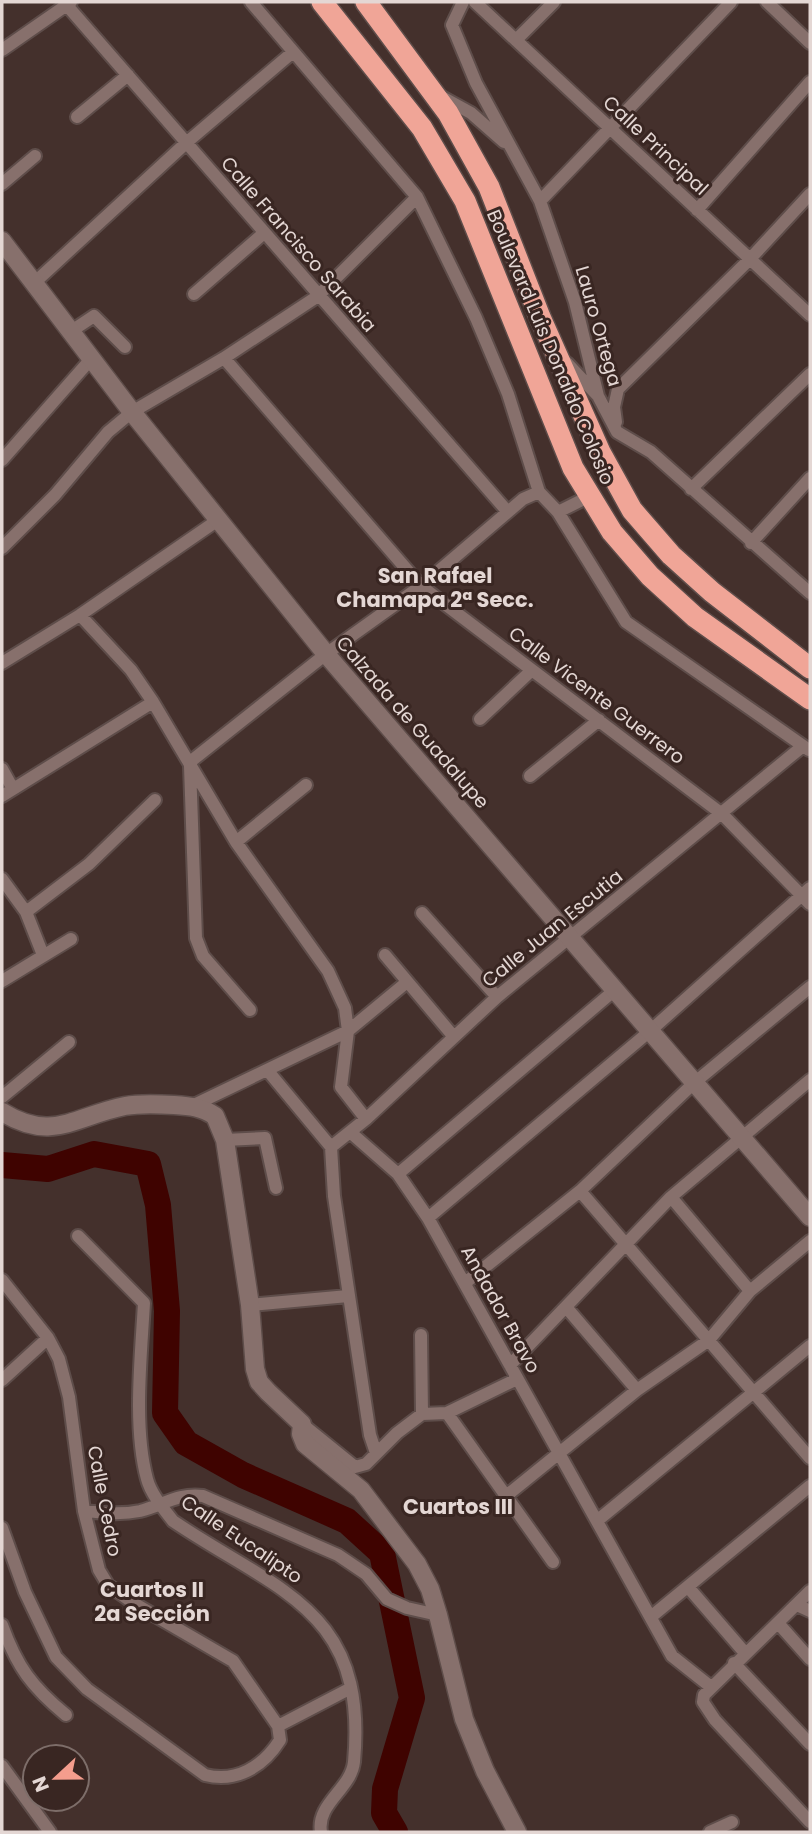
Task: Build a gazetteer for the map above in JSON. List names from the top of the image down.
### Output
{
  "streets": {
    "highway": ["Boulevard Luis Donaldo Colosio"],
    "street": [
      "Calle Principal",
      "Calle Francisco Sarabia",
      "Lauro Ortega",
      "Calle Vicente Guerrero",
      "Calzada de Guadalupe",
      "Calle Juan Escutia",
      "Andador Bravo",
      "Calle Cedro",
      "Calle Eucalipto"
    ]
  },
  "crossings": [
    ["Calle Vicente Guerrero", "Calle Juan Escutia"],
    ["Calzada de Guadalupe", "Calle Juan Escutia"],
    ["Calle Juan Escutia", "Andador Bravo"]
  ],
  "districts": ["San Rafael Chamapa 2ª Secc.", "Cuartos III", "Cuartos II 2a Sección"],
  "north": "left"
}
